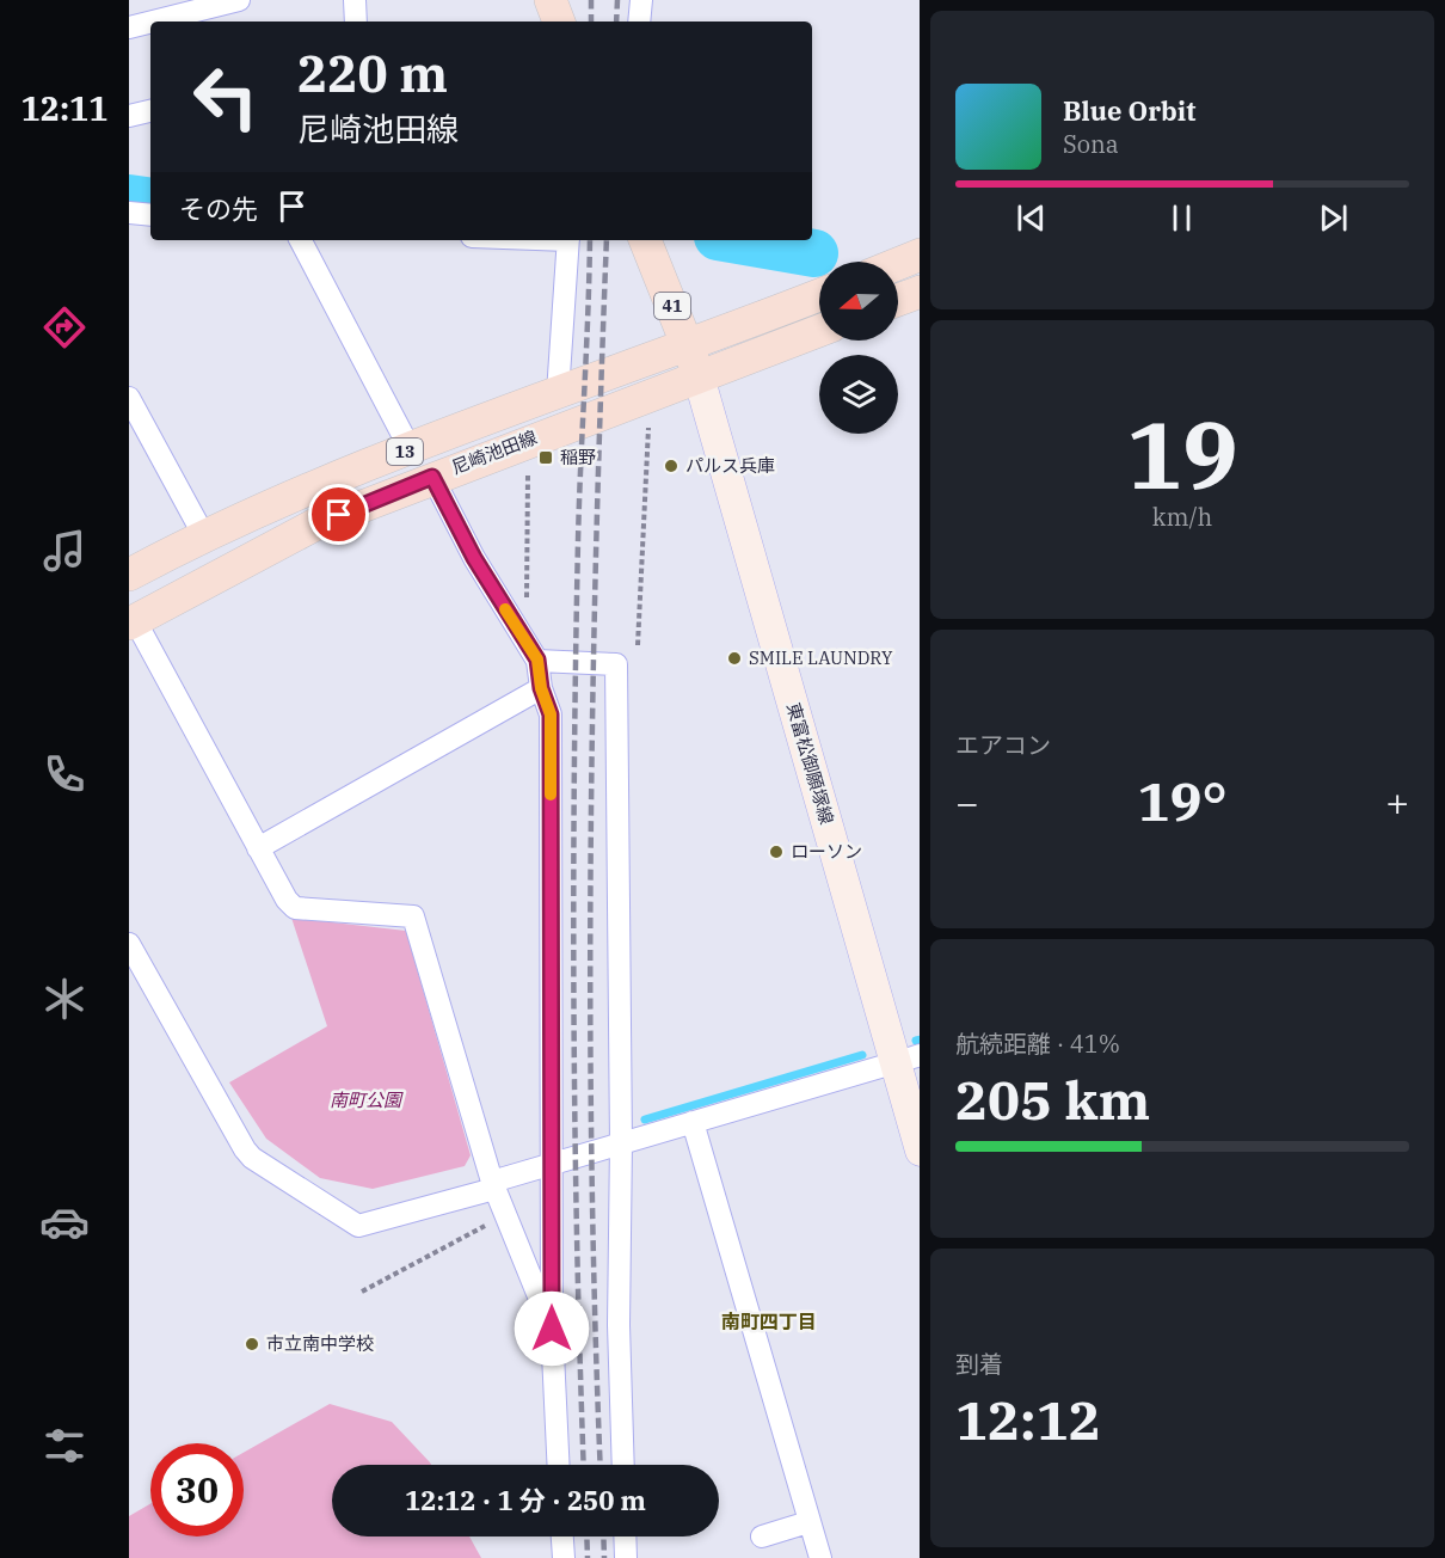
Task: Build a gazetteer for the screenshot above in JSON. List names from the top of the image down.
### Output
{
  "streets": {
    "main road": [
      "41",
      "13",
      "尼崎池田線",
      "東富松御願塚線"
    ]
  },
  "crossings": [
    ["41", "尼崎池田線"],
    ["41", "東富松御願塚線"],
    ["尼崎池田線", "東富松御願塚線"]
  ],
  "districts": ["南町四丁目"],
  "parks": ["南町公園"],
  "places": {
    "transit": ["稲野"],
    "other": [
      "パルス兵庫",
      "SMILE LAUNDRY",
      "ローソン",
      "市立南中学校"
    ]
  },
  "north": "left",
  "page": {
    "tabs": "12:11",
    "turn": ["220 m", "尼崎池田線"],
    "song": ["Blue Orbit", "Sona"],
    "then": "その先",
    "tile": [
      ["19", "km/h"],
      "エアコン",
      ["航続距離 · 41%", "205 km"],
      ["到着", "12:12"]
    ],
    "heat": ["−", "19°", "+"],
    "limit": "30",
    "trip": "12:12 · 1 分 · 250 m"
  }
}
